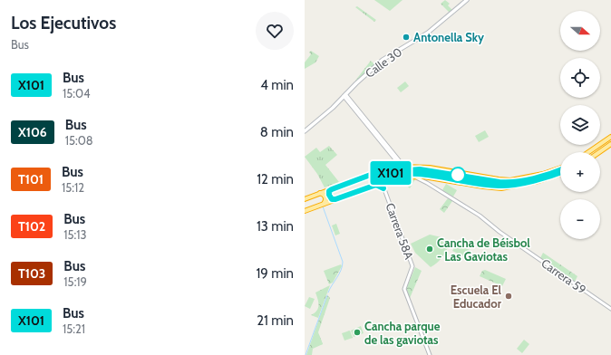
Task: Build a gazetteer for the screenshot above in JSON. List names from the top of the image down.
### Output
{
  "streets": {
    "main road": ["Calle 30"],
    "street": ["Carrera 58A", "Carrera 59"]
  },
  "places": [
    "Antonella Sky",
    "Cancha de Béisbol - Las Gaviotas",
    "Escuela El Educador",
    "Cancha parque de las gaviotas"
  ],
  "lines": ["bus line X101"],
  "north": "right",
  "page": {
    "heading": ["Los Ejecutivos", "Bus"],
    "on_map": "X101",
    "map_buttons": ["+", "−"],
    "list": [
      {
        "mark": "X101",
        "name": "Bus",
        "note": "15:04",
        "value": "4 min"
      },
      {
        "mark": "X106",
        "name": "Bus",
        "note": "15:08",
        "value": "8 min"
      },
      {
        "mark": "T101",
        "name": "Bus",
        "note": "15:12",
        "value": "12 min"
      },
      {
        "mark": "T102",
        "name": "Bus",
        "note": "15:13",
        "value": "13 min"
      },
      {
        "mark": "T103",
        "name": "Bus",
        "note": "15:19",
        "value": "19 min"
      },
      {
        "mark": "X101",
        "name": "Bus",
        "note": "15:21",
        "value": "21 min"
      }
    ]
  }
}
